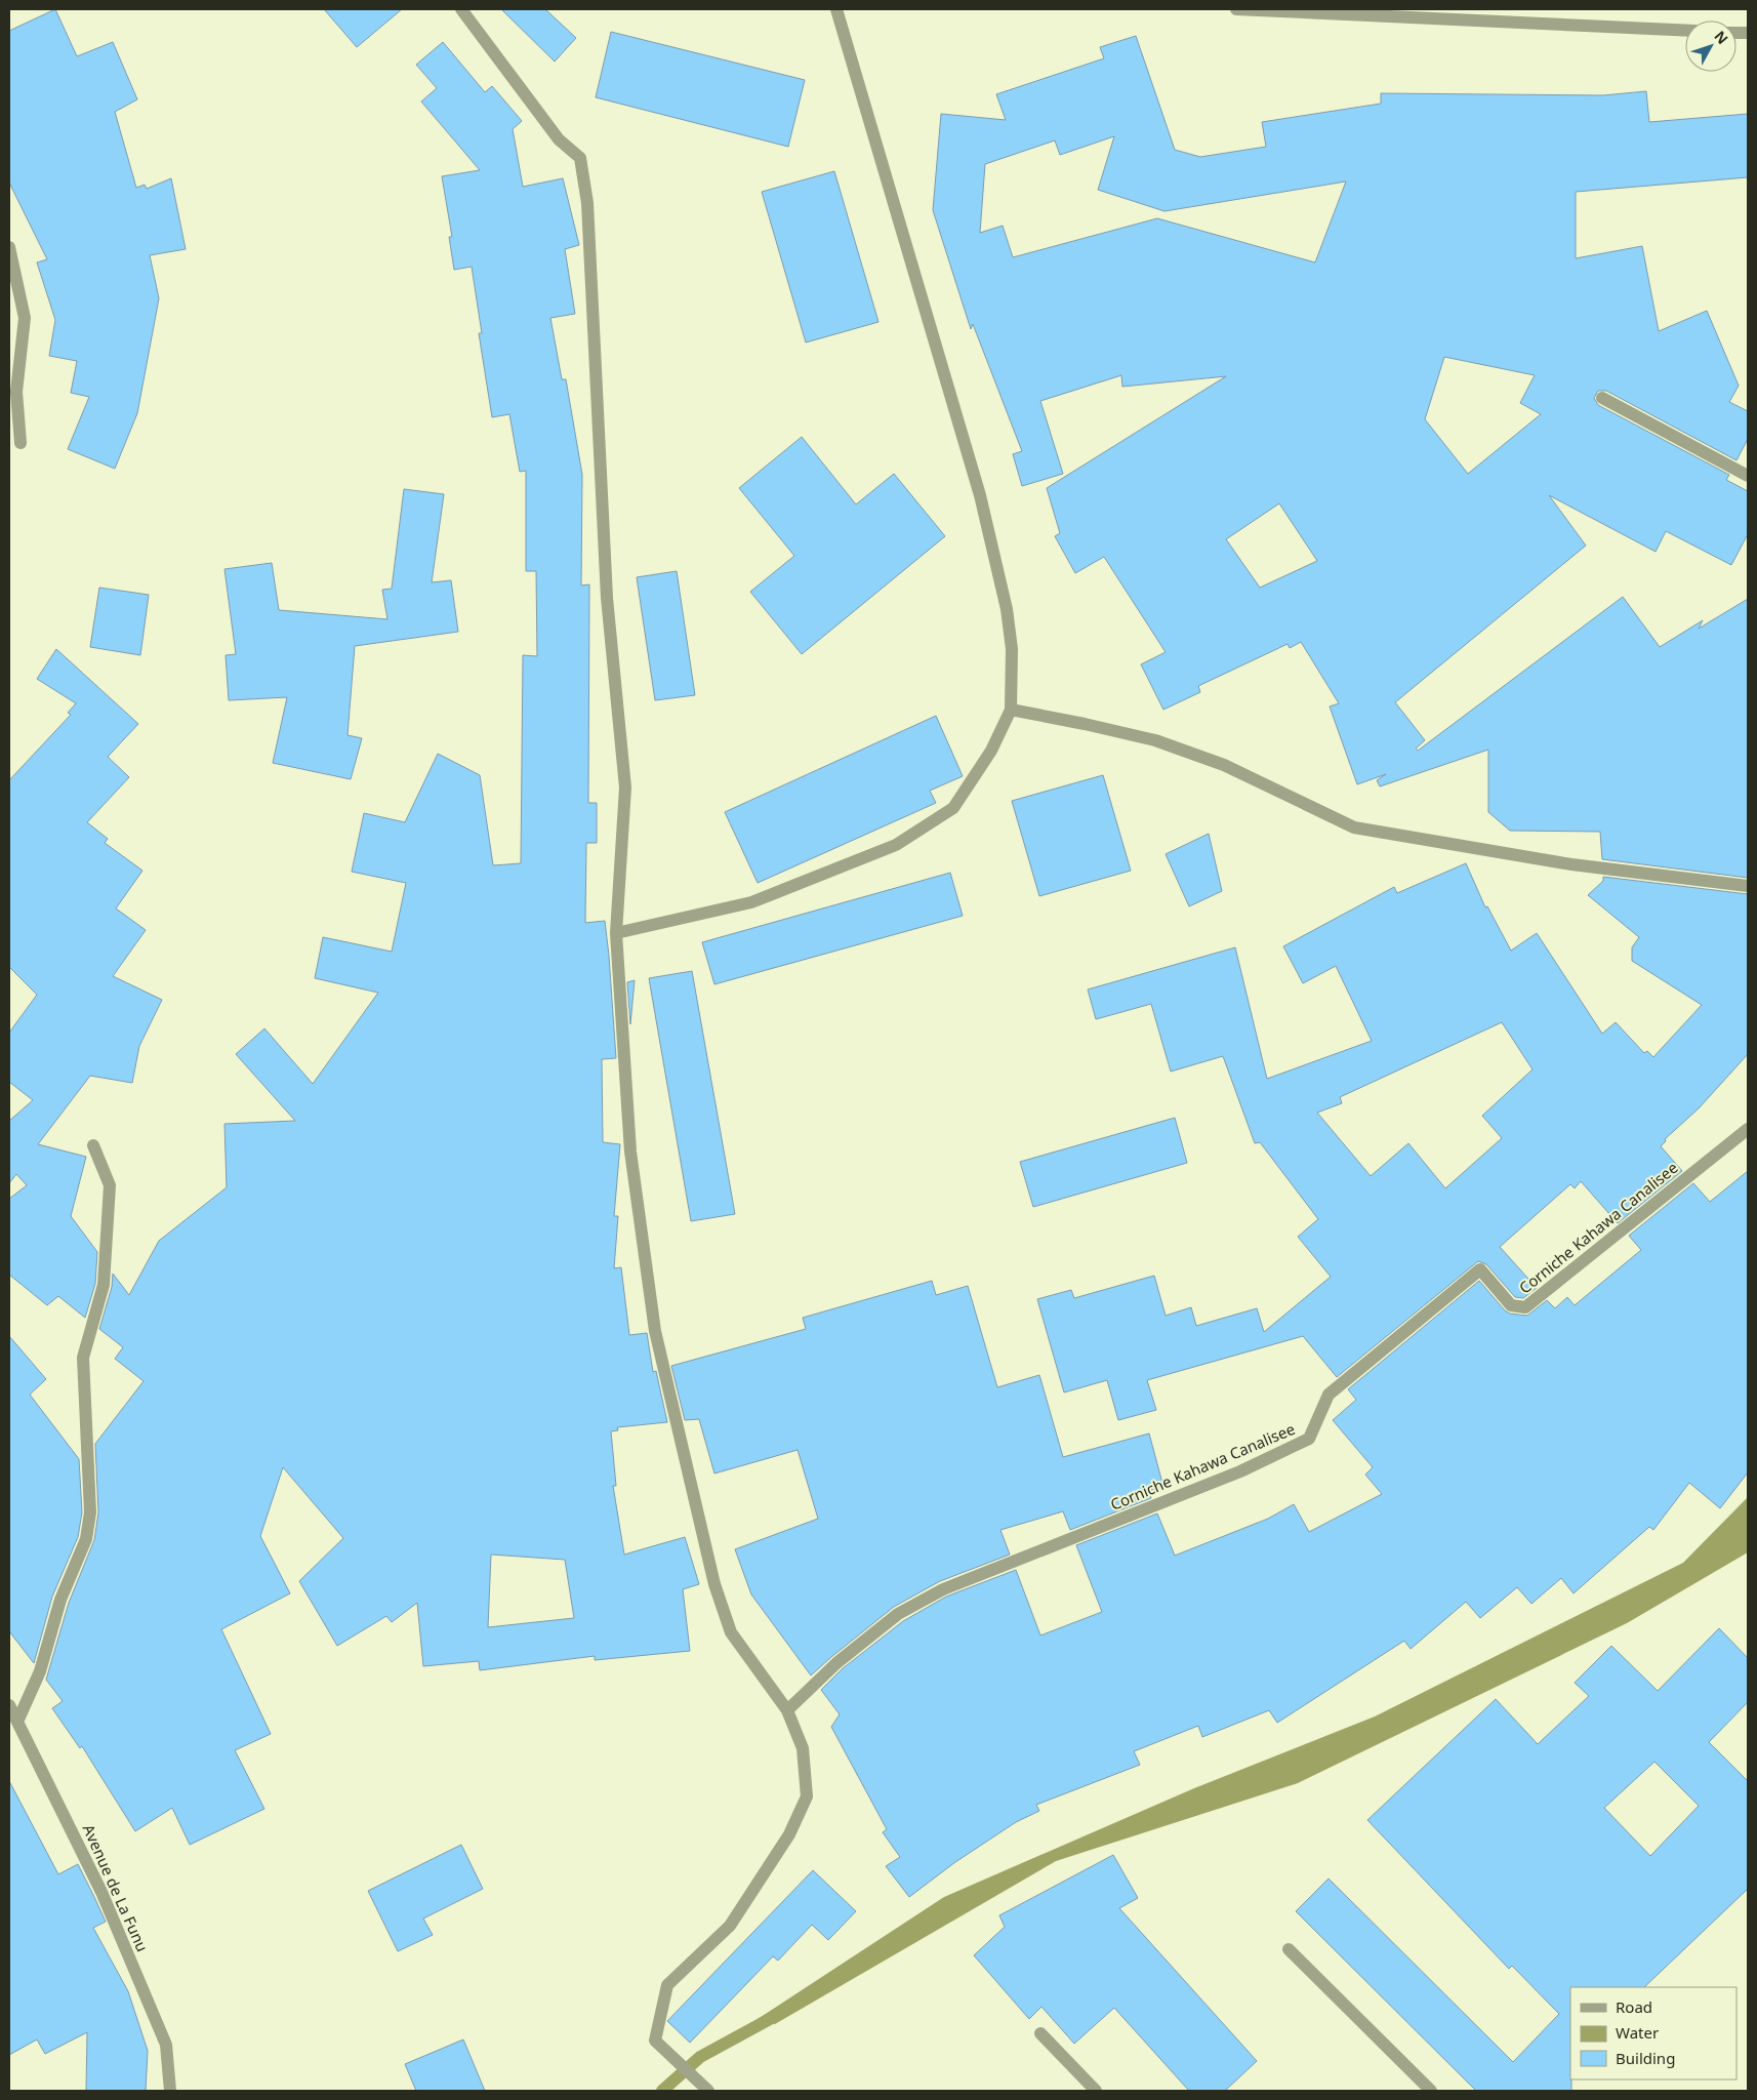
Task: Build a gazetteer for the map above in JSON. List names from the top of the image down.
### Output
{
  "streets": {
    "street": ["Corniche Kahawa Canalisee", "Avenue de La Funu"]
  },
  "legend": ["Road", "Water", "Building"],
  "north": "top right"
}
